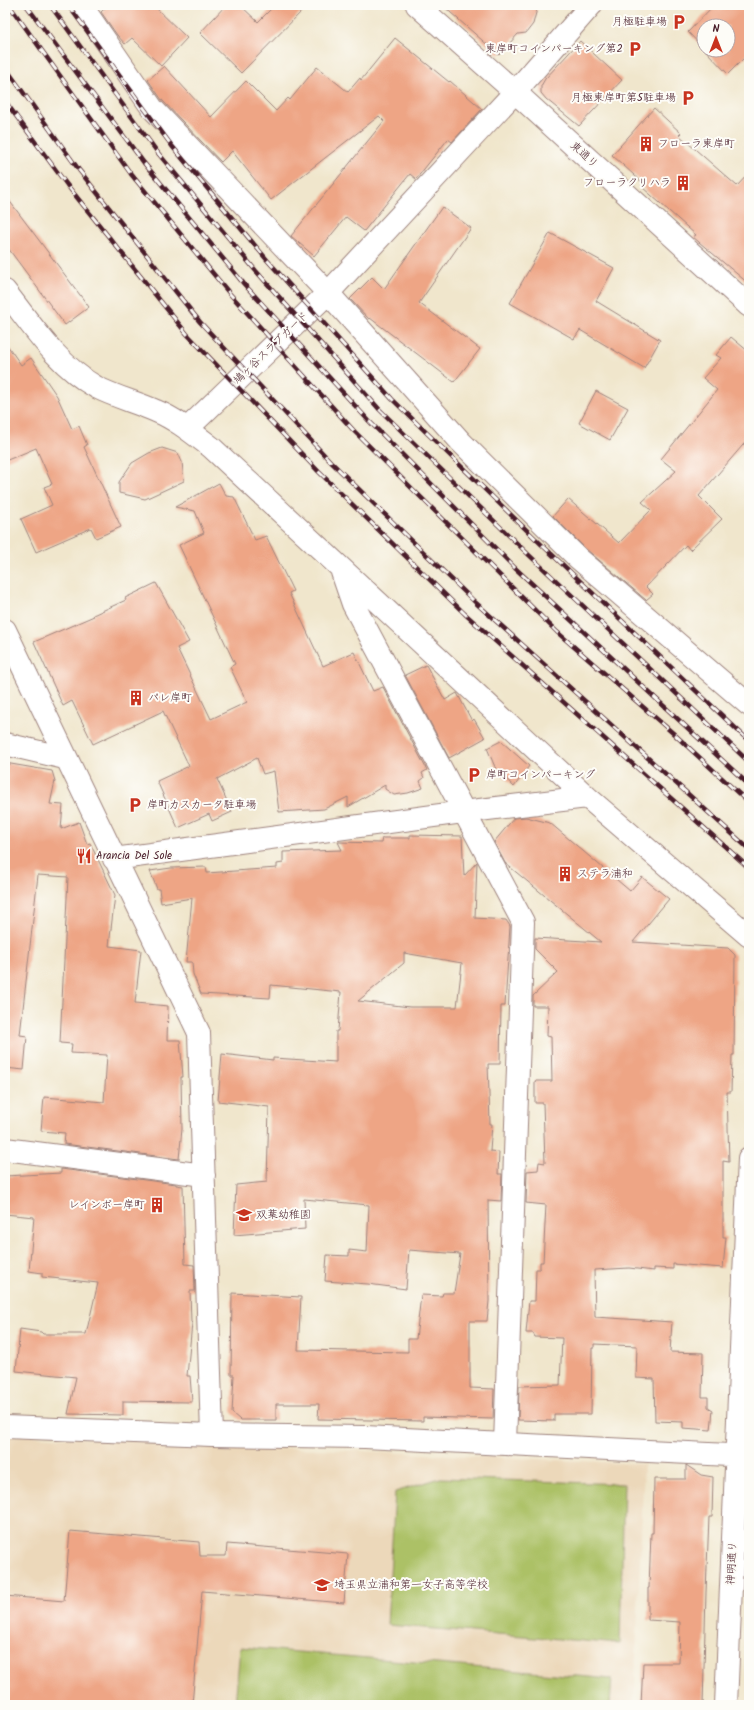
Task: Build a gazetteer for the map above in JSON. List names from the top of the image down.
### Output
{
  "streets": {
    "street": ["東通り", "鳩ヶ谷スラブガード", "神明通り"]
  },
  "crossings": [
    ["東通り", "鳩ヶ谷スラブガード"]
  ],
  "places": {
    "parking": [
      "月極駐車場",
      "東岸町コインパーキング第2",
      "月極東岸町第5駐車場",
      "岸町コインパーキング",
      "岸町カスカータ駐車場"
    ],
    "building": [
      "フローラ東岸町",
      "フローラクリハラ",
      "パレ岸町",
      "ステラ浦和",
      "レインボー岸町"
    ],
    "restaurant": ["Arancia Del Sole"],
    "school or university": ["双葉幼稚園", "埼玉県立浦和第一女子高等学校"]
  },
  "north": "top"
}
